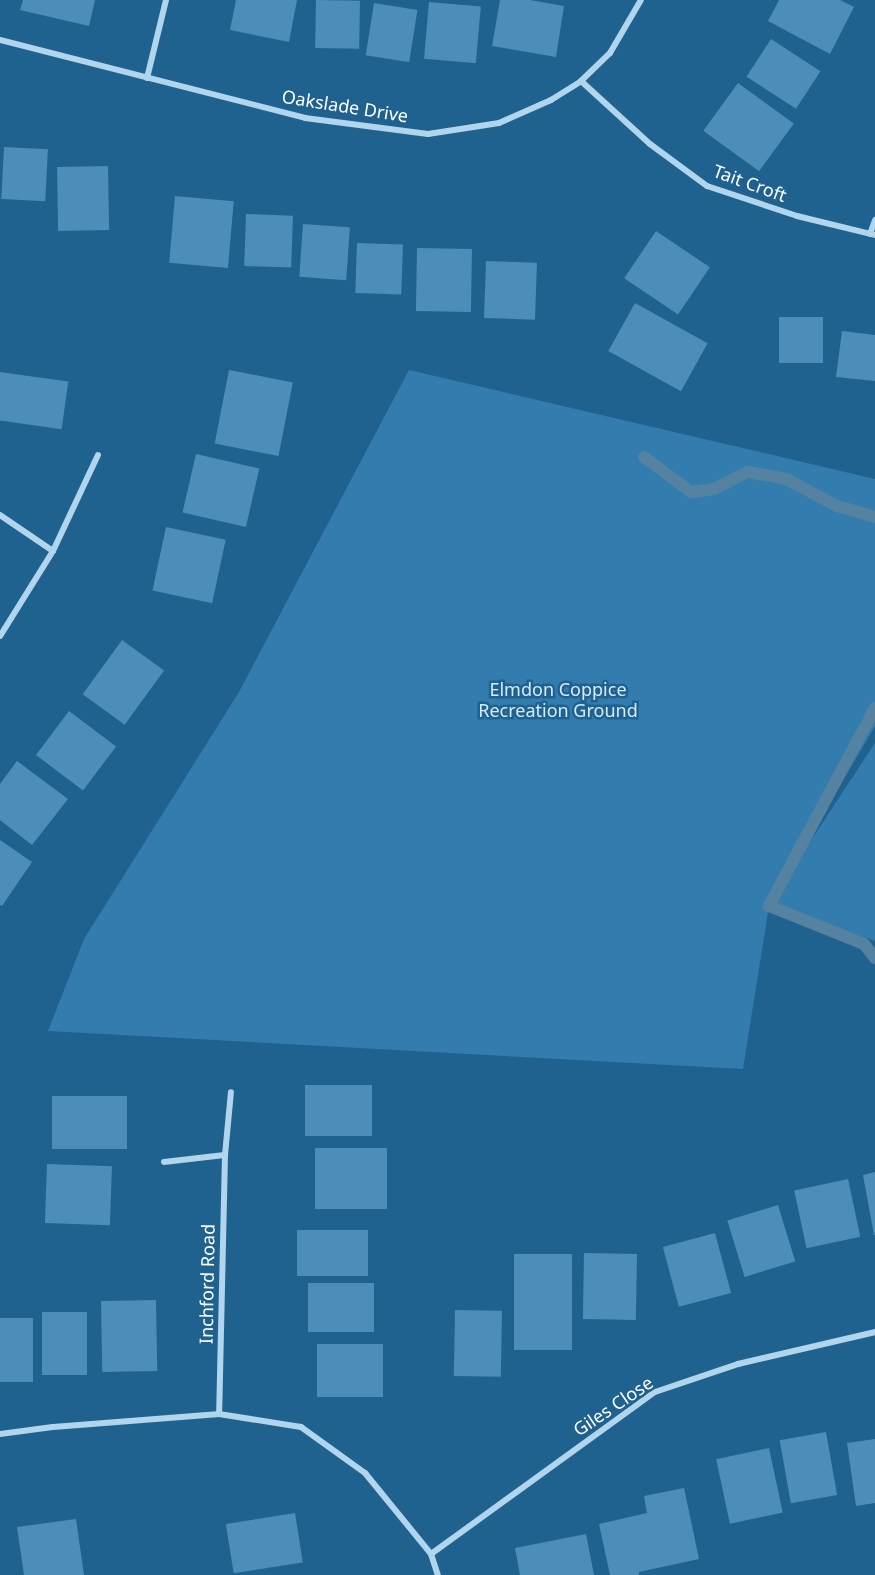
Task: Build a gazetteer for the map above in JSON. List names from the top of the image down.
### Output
{
  "streets": {
    "street": [
      "Oakslade Drive",
      "Tait Croft",
      "Inchford Road",
      "Giles Close"
    ]
  },
  "crossings": [
    ["Oakslade Drive", "Tait Croft"]
  ],
  "parks": ["Elmdon Coppice Recreation Ground"]
}
